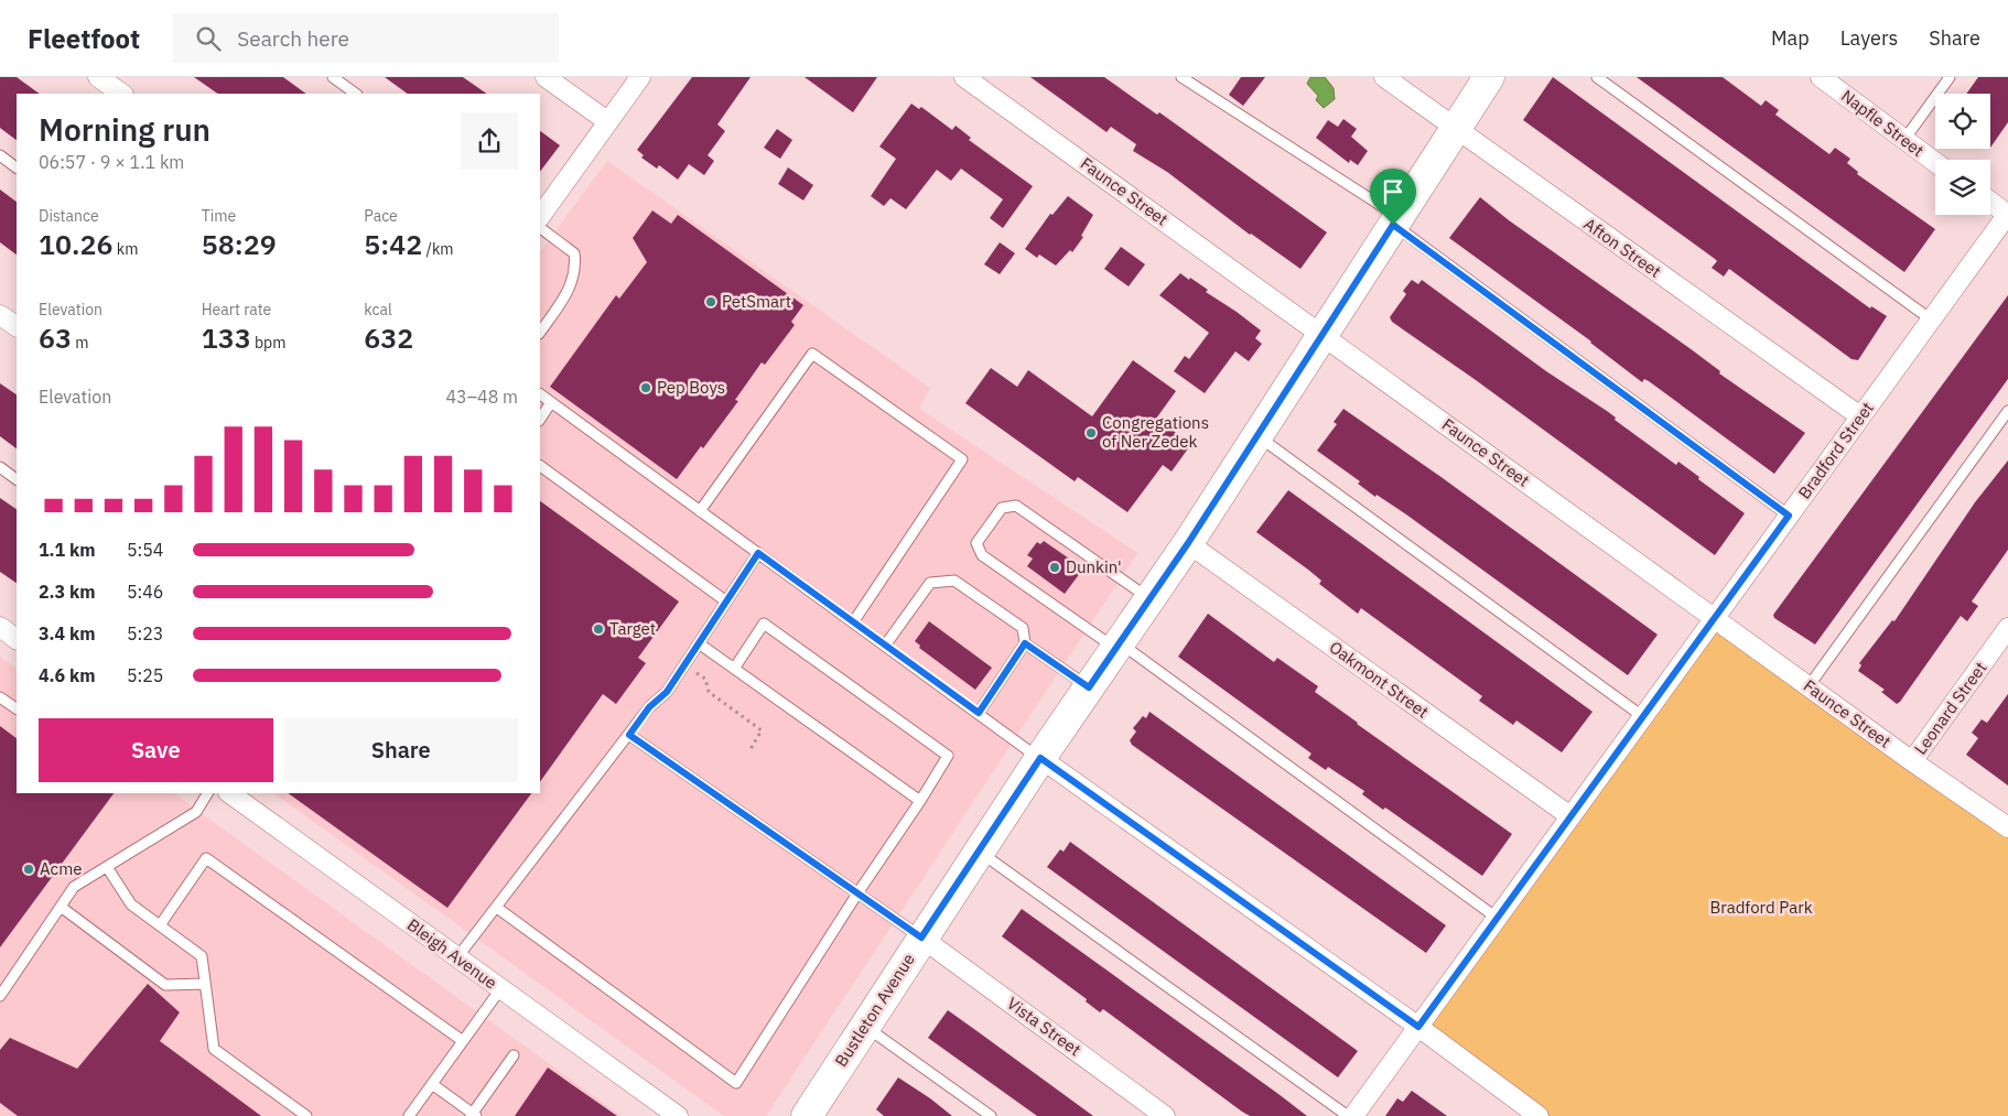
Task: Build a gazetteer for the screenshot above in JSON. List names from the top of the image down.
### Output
{
  "streets": {
    "main road": ["Bustleton Avenue"],
    "street": [
      "Napfle Street",
      "Faunce Street",
      "Afton Street",
      "Bradford Street",
      "Oakmont Street",
      "Leonard Street",
      "Bleigh Avenue",
      "Vista Street"
    ]
  },
  "crossings": [
    ["Faunce Street", "Bradford Street"],
    ["Faunce Street", "Leonard Street"],
    ["Faunce Street", "Bustleton Avenue"],
    ["Afton Street", "Bradford Street"],
    ["Afton Street", "Bustleton Avenue"],
    ["Bradford Street", "Oakmont Street"],
    ["Oakmont Street", "Bustleton Avenue"],
    ["Bustleton Avenue", "Vista Street"]
  ],
  "parks": ["Bradford Park"],
  "places": [
    "PetSmart",
    "Pep Boys",
    "Congregations of Ner Zedek",
    "Dunkin'",
    "Target",
    "Acme"
  ],
  "page": {
    "header": "Fleetfoot",
    "search": "Search here",
    "nav": ["Map", "Layers", "Share"],
    "heading": ["Morning run", "06:57 · 9 × 1.1 km"],
    "stats": [
      ["Distance", "10.26 km"],
      ["Time", "58:29"],
      ["Pace", "5:42 /km"],
      ["Elevation", "63 m"],
      ["Heart rate", "133 bpm"],
      ["kcal", "632"]
    ],
    "chart": ["Elevation", "43–48 m"],
    "list": [
      {
        "name": "1.1 km",
        "note": "5:54"
      },
      {
        "name": "2.3 km",
        "note": "5:46"
      },
      {
        "name": "3.4 km",
        "note": "5:23"
      },
      {
        "name": "4.6 km",
        "note": "5:25"
      }
    ],
    "buttons": ["Save", "Share"]
  }
}
